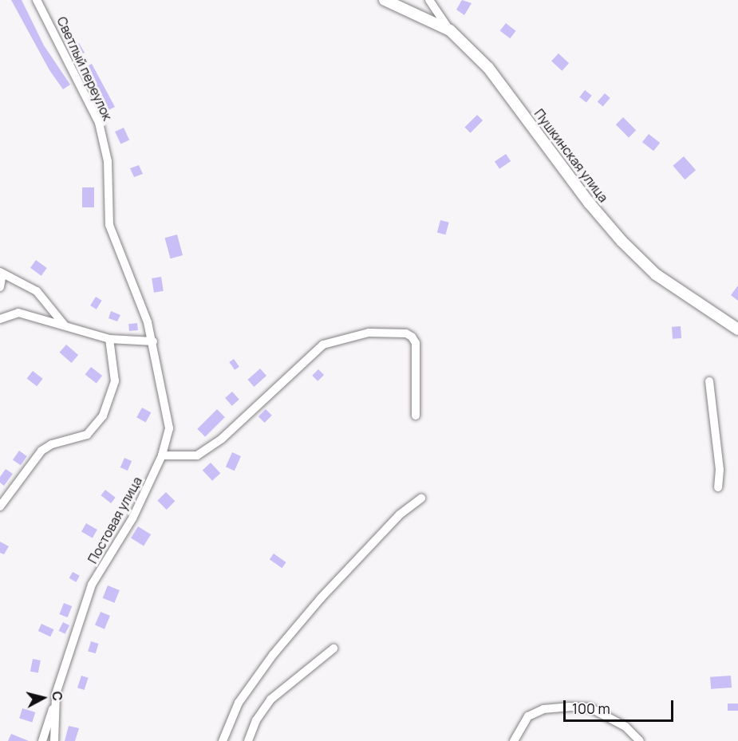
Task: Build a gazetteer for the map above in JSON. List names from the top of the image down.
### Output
{
  "streets": {
    "main road": ["Пушкинская улица"],
    "street": ["Светлый переулок", "Постовая улица"]
  },
  "crossings": [
    ["Светлый переулок", "Постовая улица"]
  ],
  "scale_bar": "100 m",
  "north": "right"
}
